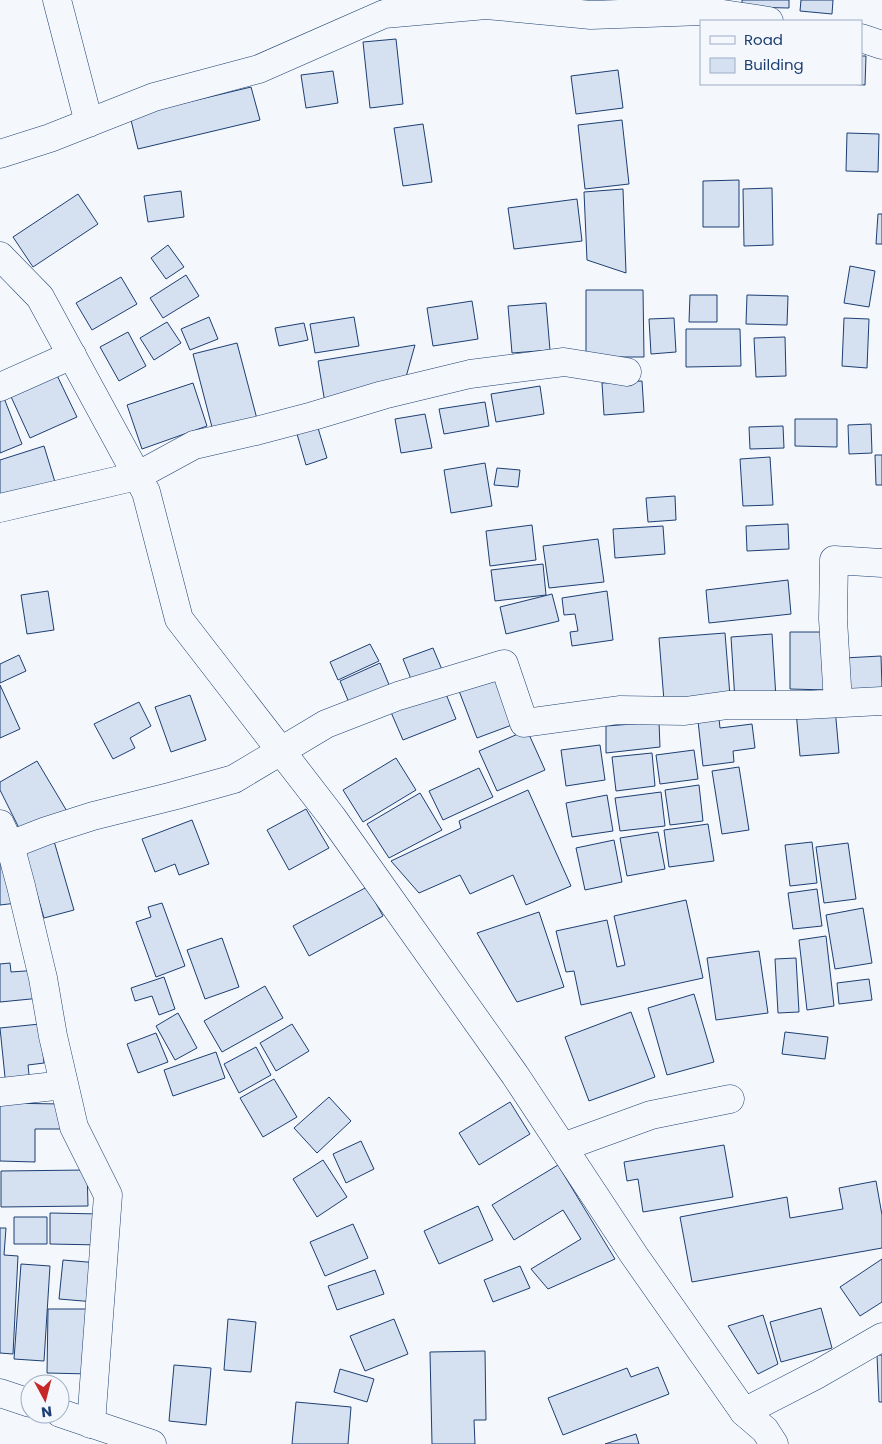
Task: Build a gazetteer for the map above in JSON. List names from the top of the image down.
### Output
{
  "legend": ["Road", "Building"],
  "north": "bottom"
}
